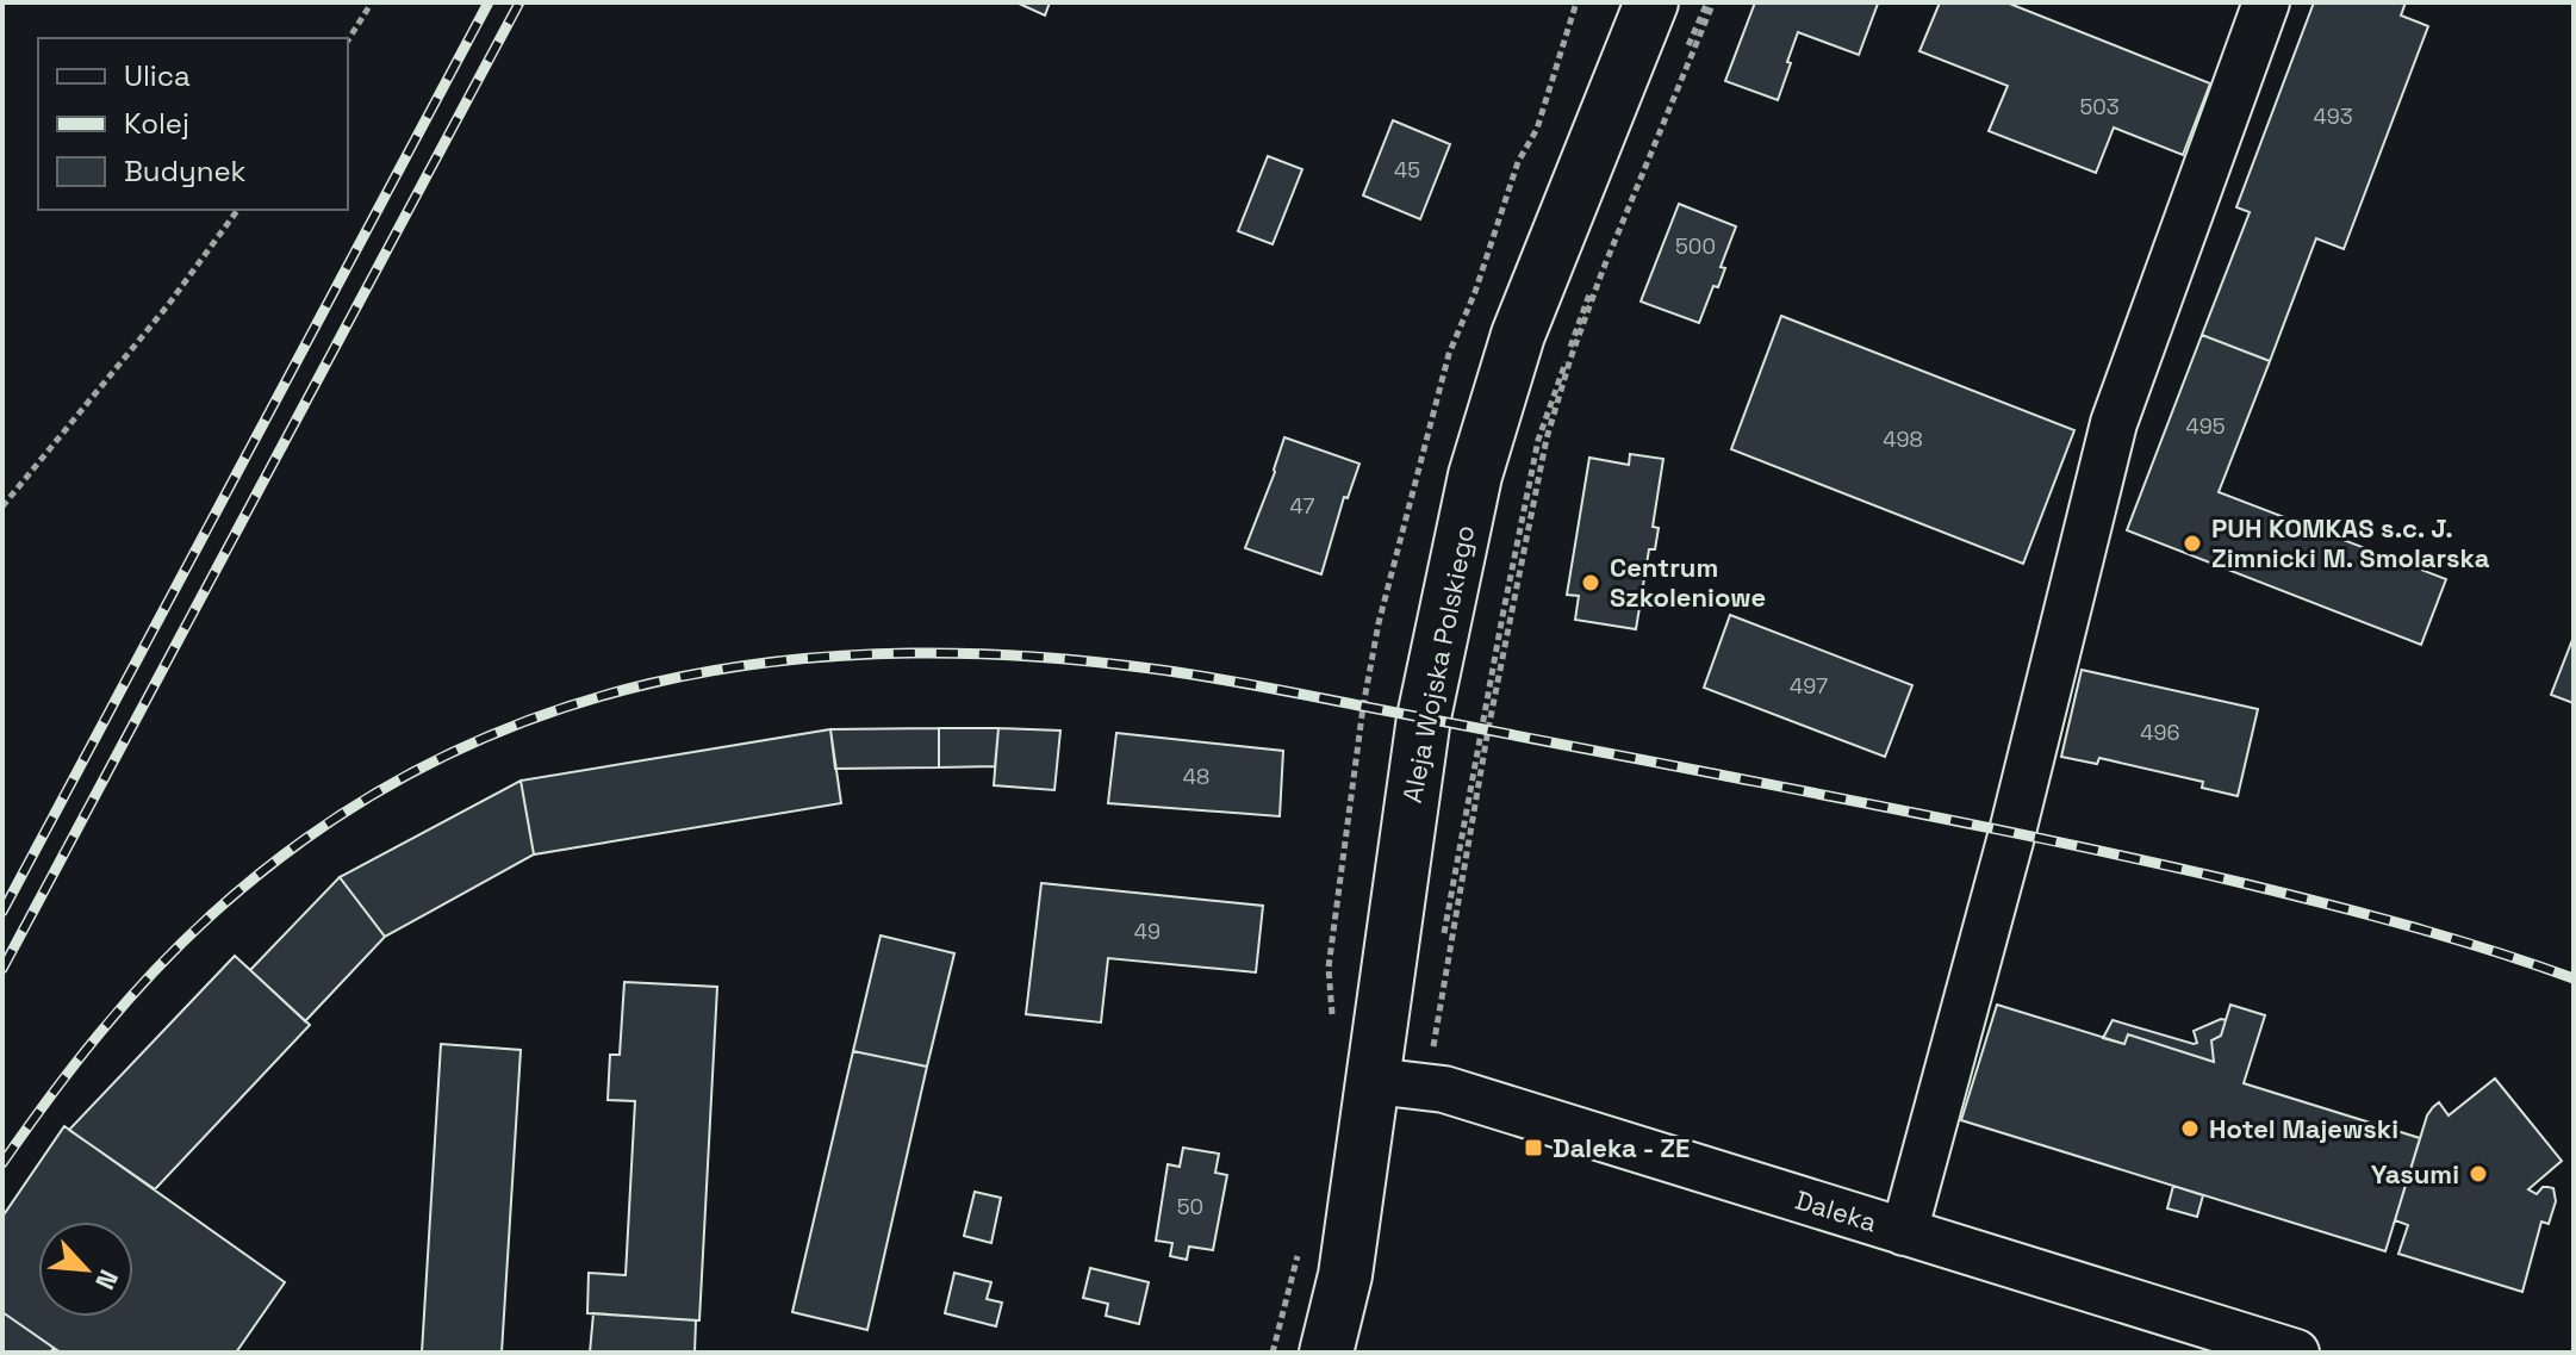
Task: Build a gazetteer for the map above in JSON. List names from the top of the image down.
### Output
{
  "streets": {
    "main road": ["Aleja Wojska Polskiego"],
    "street": ["Daleka"]
  },
  "crossings": [
    ["Aleja Wojska Polskiego", "Daleka"]
  ],
  "places": {
    "other": [
      "PUH KOMKAS s.c. J. Zimnicki M. Smolarska",
      "Centrum Szkoleniowe",
      "Hotel Majewski",
      "Yasumi"
    ],
    "transit": ["Daleka - ZE"]
  },
  "house_numbers": [
    "503",
    "493",
    "45",
    "500",
    "495",
    "498",
    "47",
    "497",
    "496",
    "48",
    "49",
    "50"
  ],
  "legend": ["Ulica", "Kolej", "Budynek"],
  "north": "bottom right"
}
